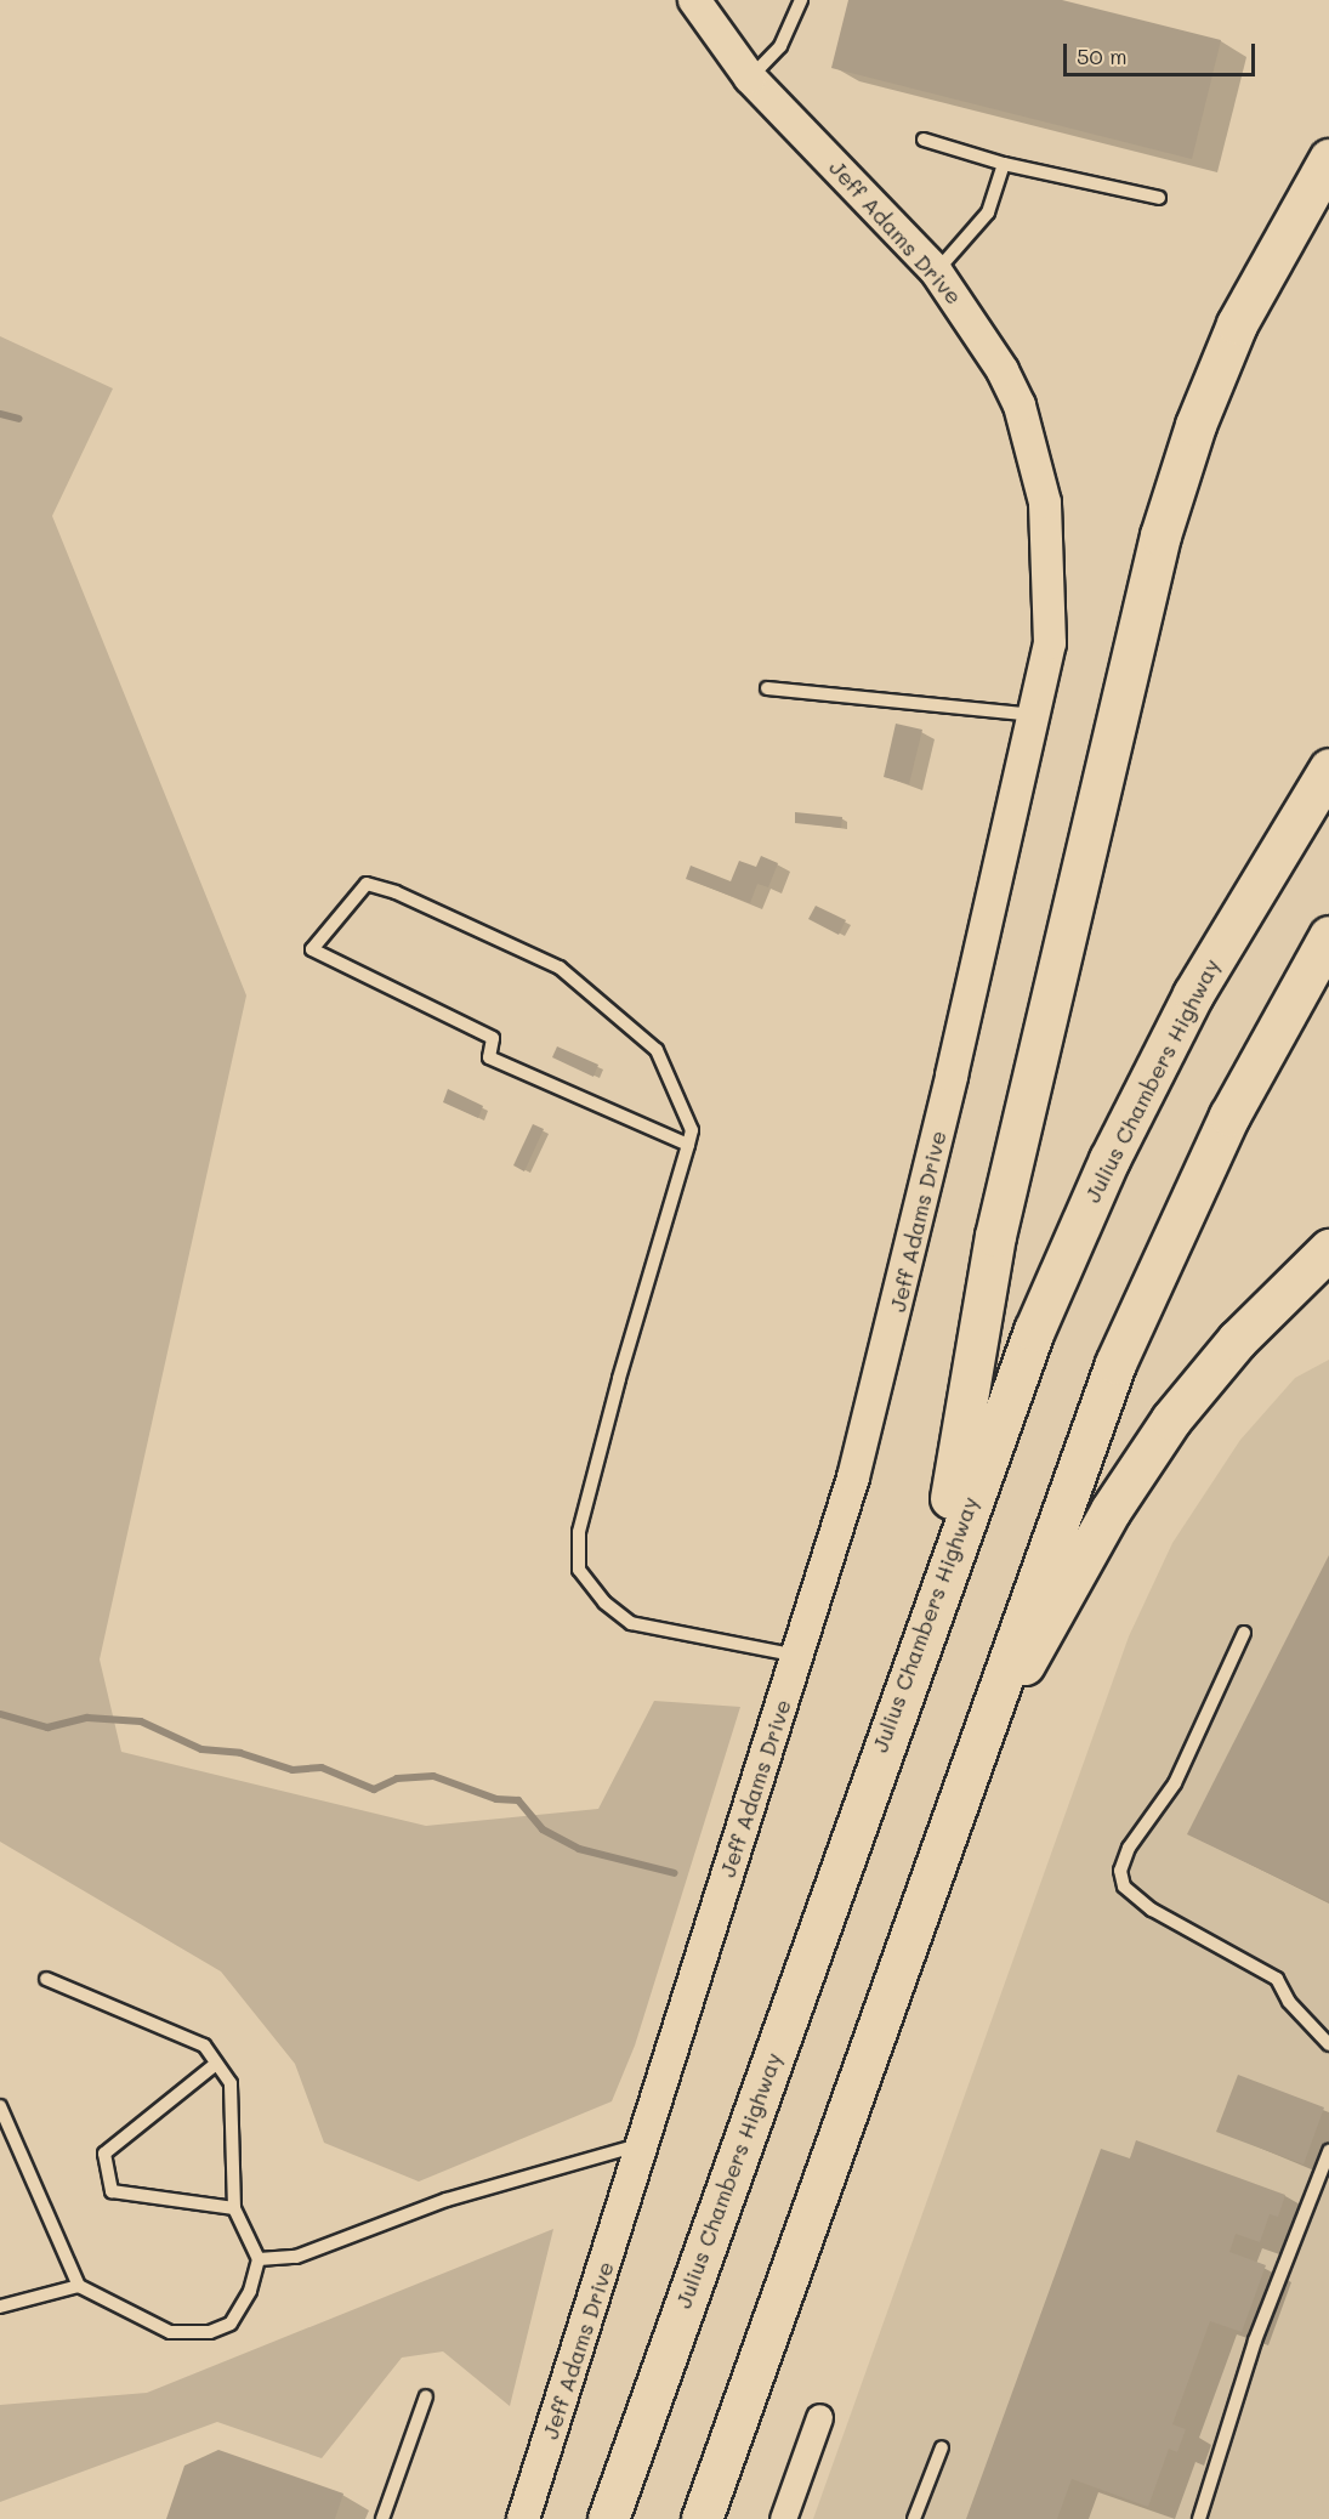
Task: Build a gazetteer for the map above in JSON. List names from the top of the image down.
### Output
{
  "streets": {
    "highway": ["Julius Chambers Highway"],
    "street": ["Jeff Adams Drive"]
  },
  "scale_bar": "50 m"
}
